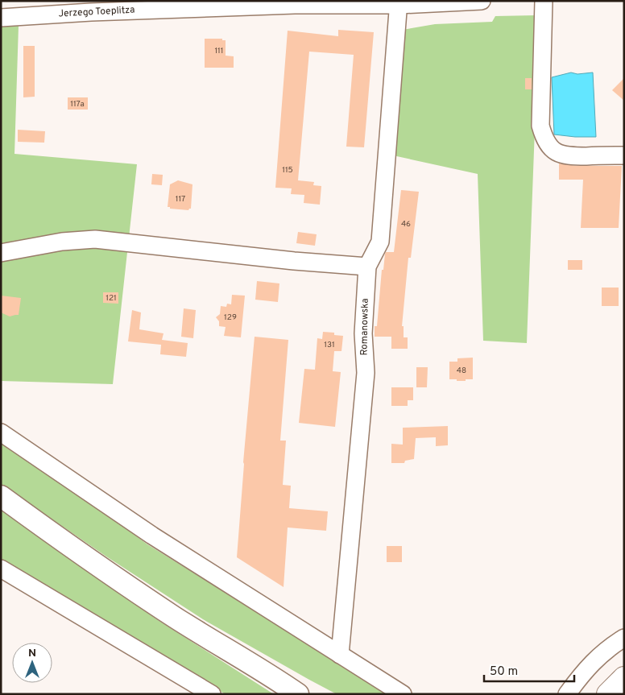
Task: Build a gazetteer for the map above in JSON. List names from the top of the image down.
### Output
{
  "streets": {
    "street": ["Jerzego Toeplitza", "Romanowska"]
  },
  "crossings": [
    ["Jerzego Toeplitza", "Romanowska"]
  ],
  "house_numbers": [
    "111",
    "117a",
    "115",
    "117",
    "46",
    "121",
    "129",
    "131",
    "48"
  ],
  "scale_bar": "50 m",
  "north": "top"
}
